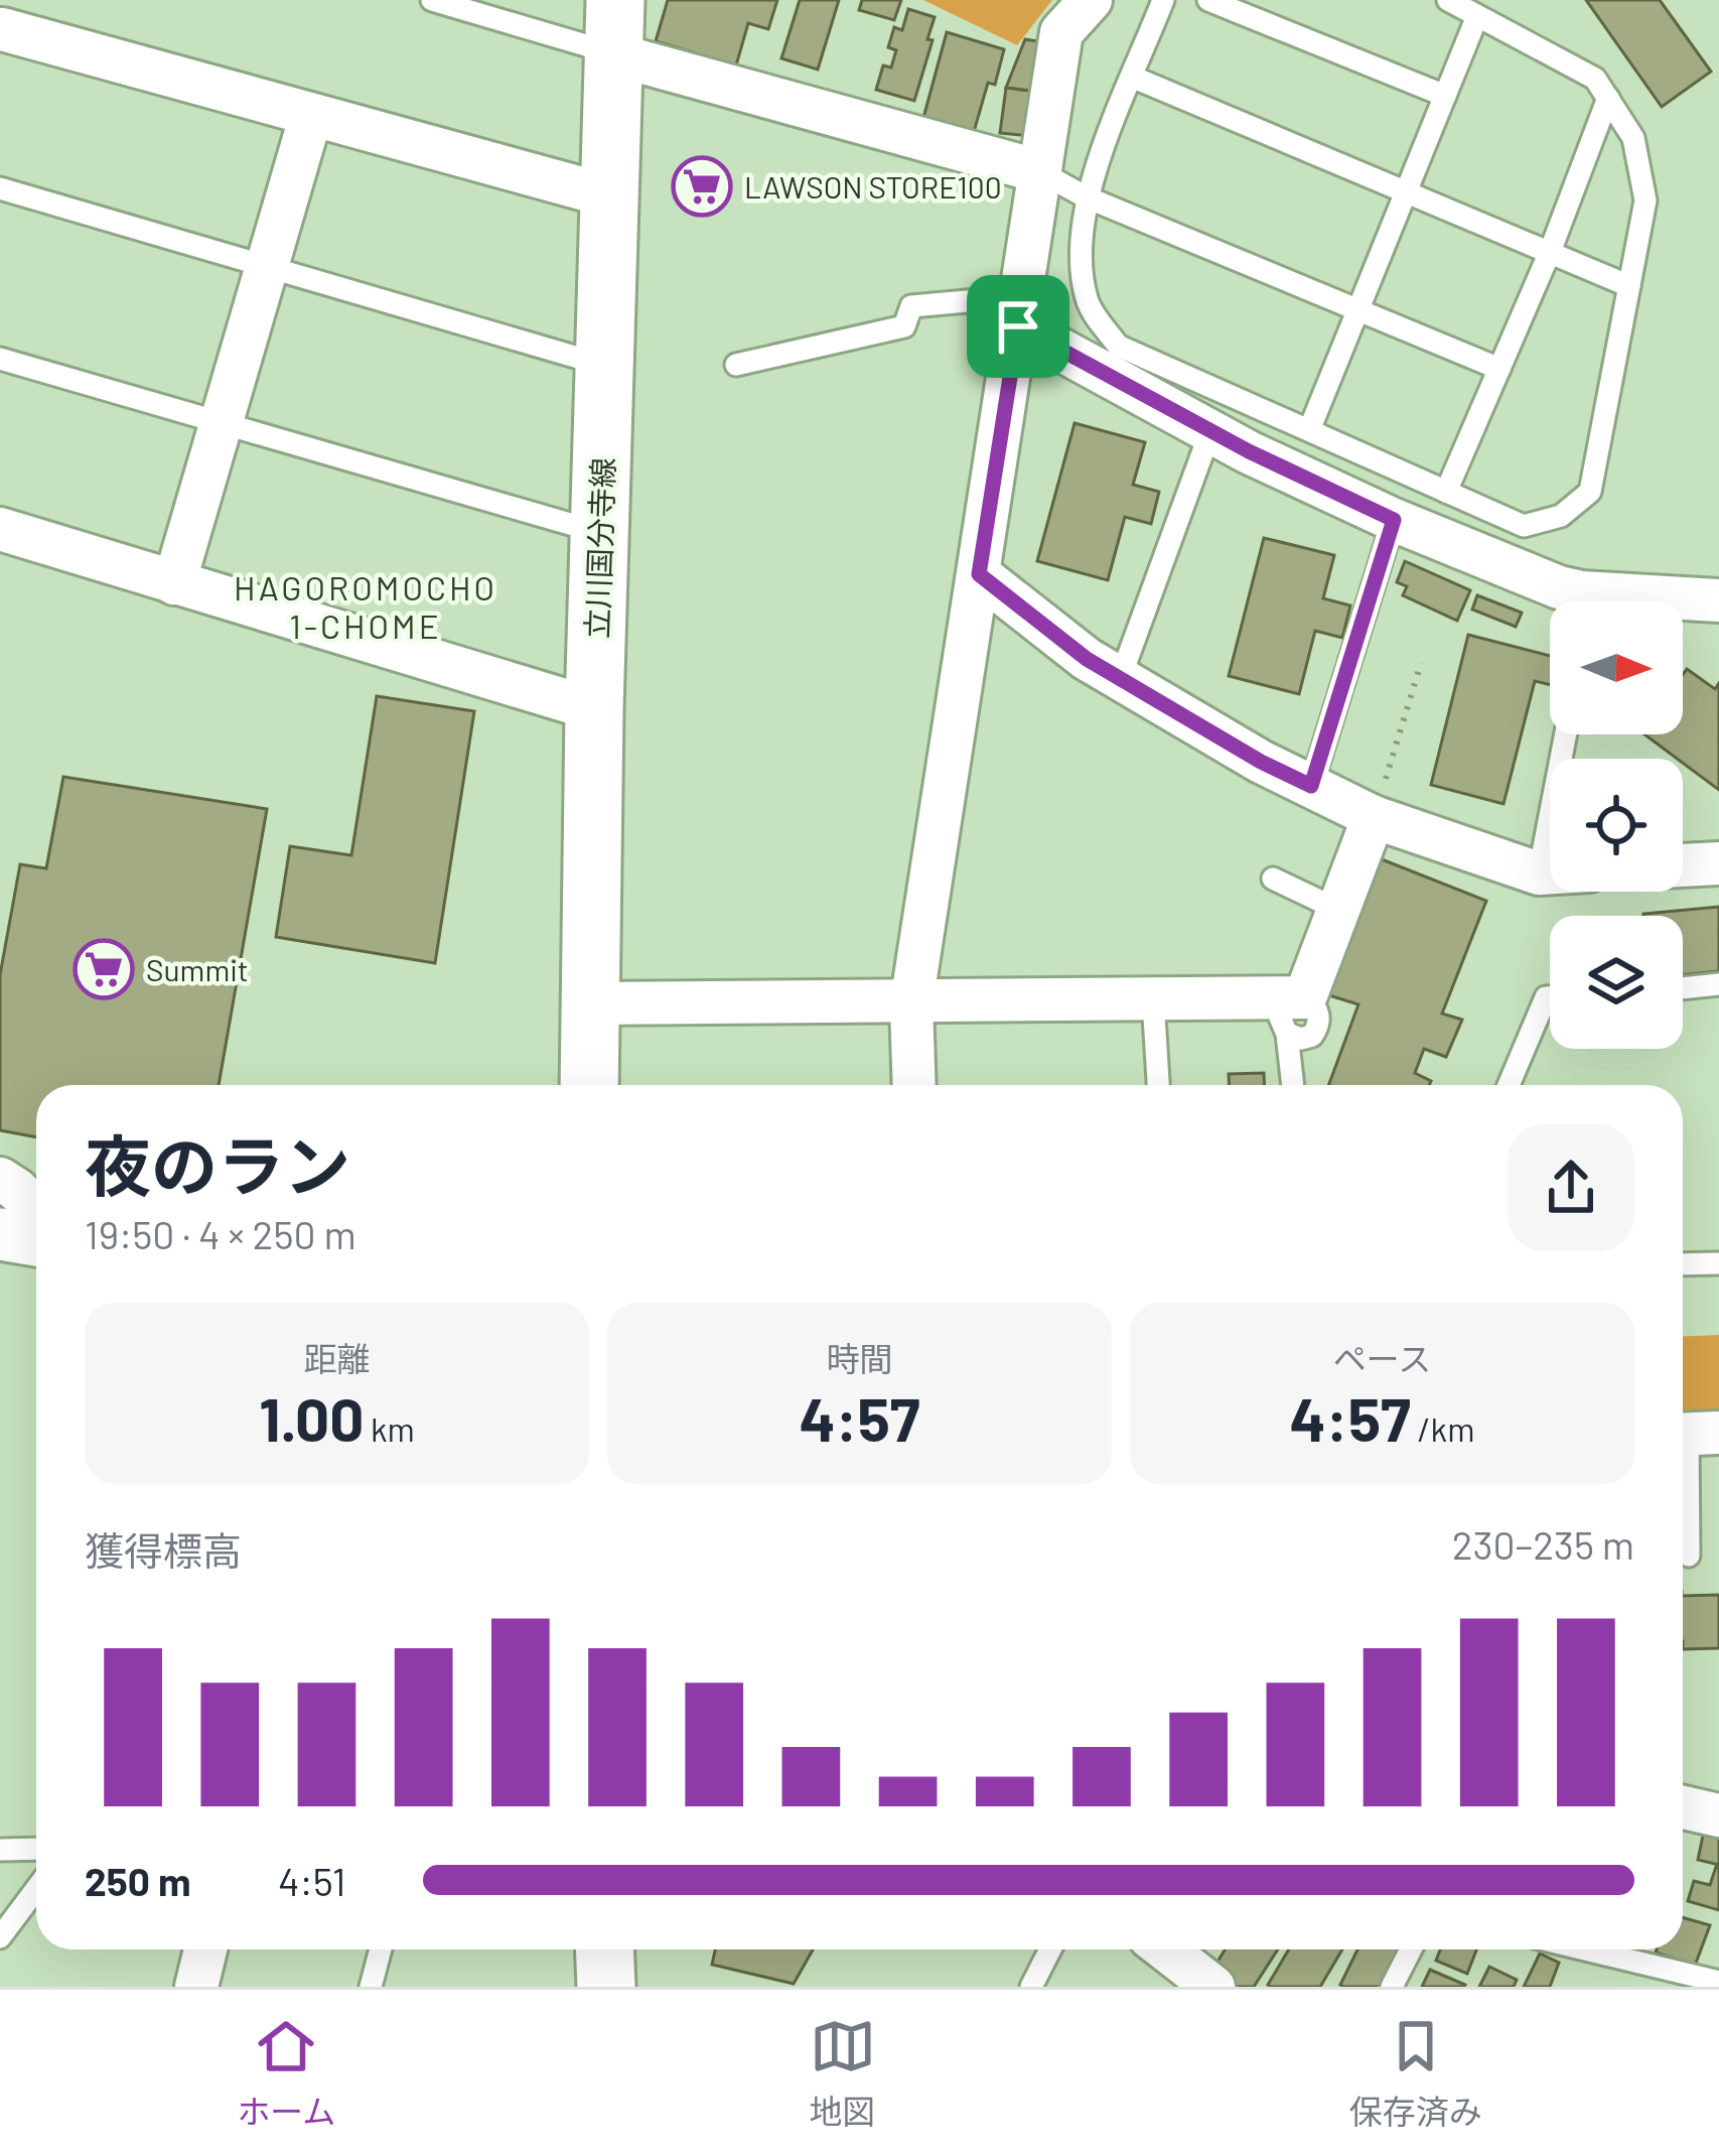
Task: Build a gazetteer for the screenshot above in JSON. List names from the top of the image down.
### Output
{
  "streets": {
    "main road": ["立川国分寺線"]
  },
  "districts": ["HAGOROMOCHO 1-CHOME"],
  "places": {
    "supermarket": ["LAWSON STORE100", "Summit"]
  },
  "north": "right",
  "page": {
    "heading": ["夜のラン", "19:50 · 4 × 250 m"],
    "stats": [
      ["距離", "1.00 km"],
      ["時間", "4:57"],
      ["ペース", "4:57 /km"]
    ],
    "chart": ["獲得標高", "230–235 m"],
    "list": [
      {
        "name": "250 m",
        "note": "4:51"
      }
    ],
    "tabs": ["ホーム", "地図", "保存済み"]
  }
}
